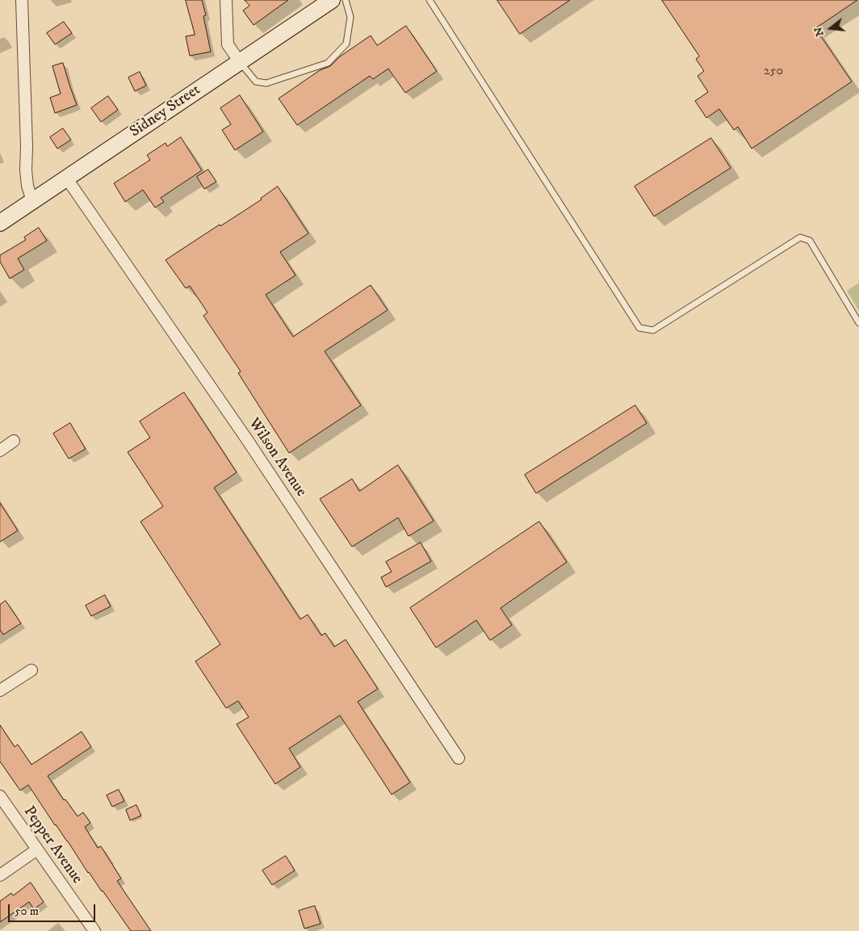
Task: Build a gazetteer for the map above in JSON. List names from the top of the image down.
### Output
{
  "streets": {
    "main road": ["Sidney Street"],
    "street": ["Wilson Avenue", "Pepper Avenue"]
  },
  "crossings": [
    ["Sidney Street", "Wilson Avenue"]
  ],
  "house_numbers": ["250"],
  "scale_bar": "50 m",
  "north": "left"
}
